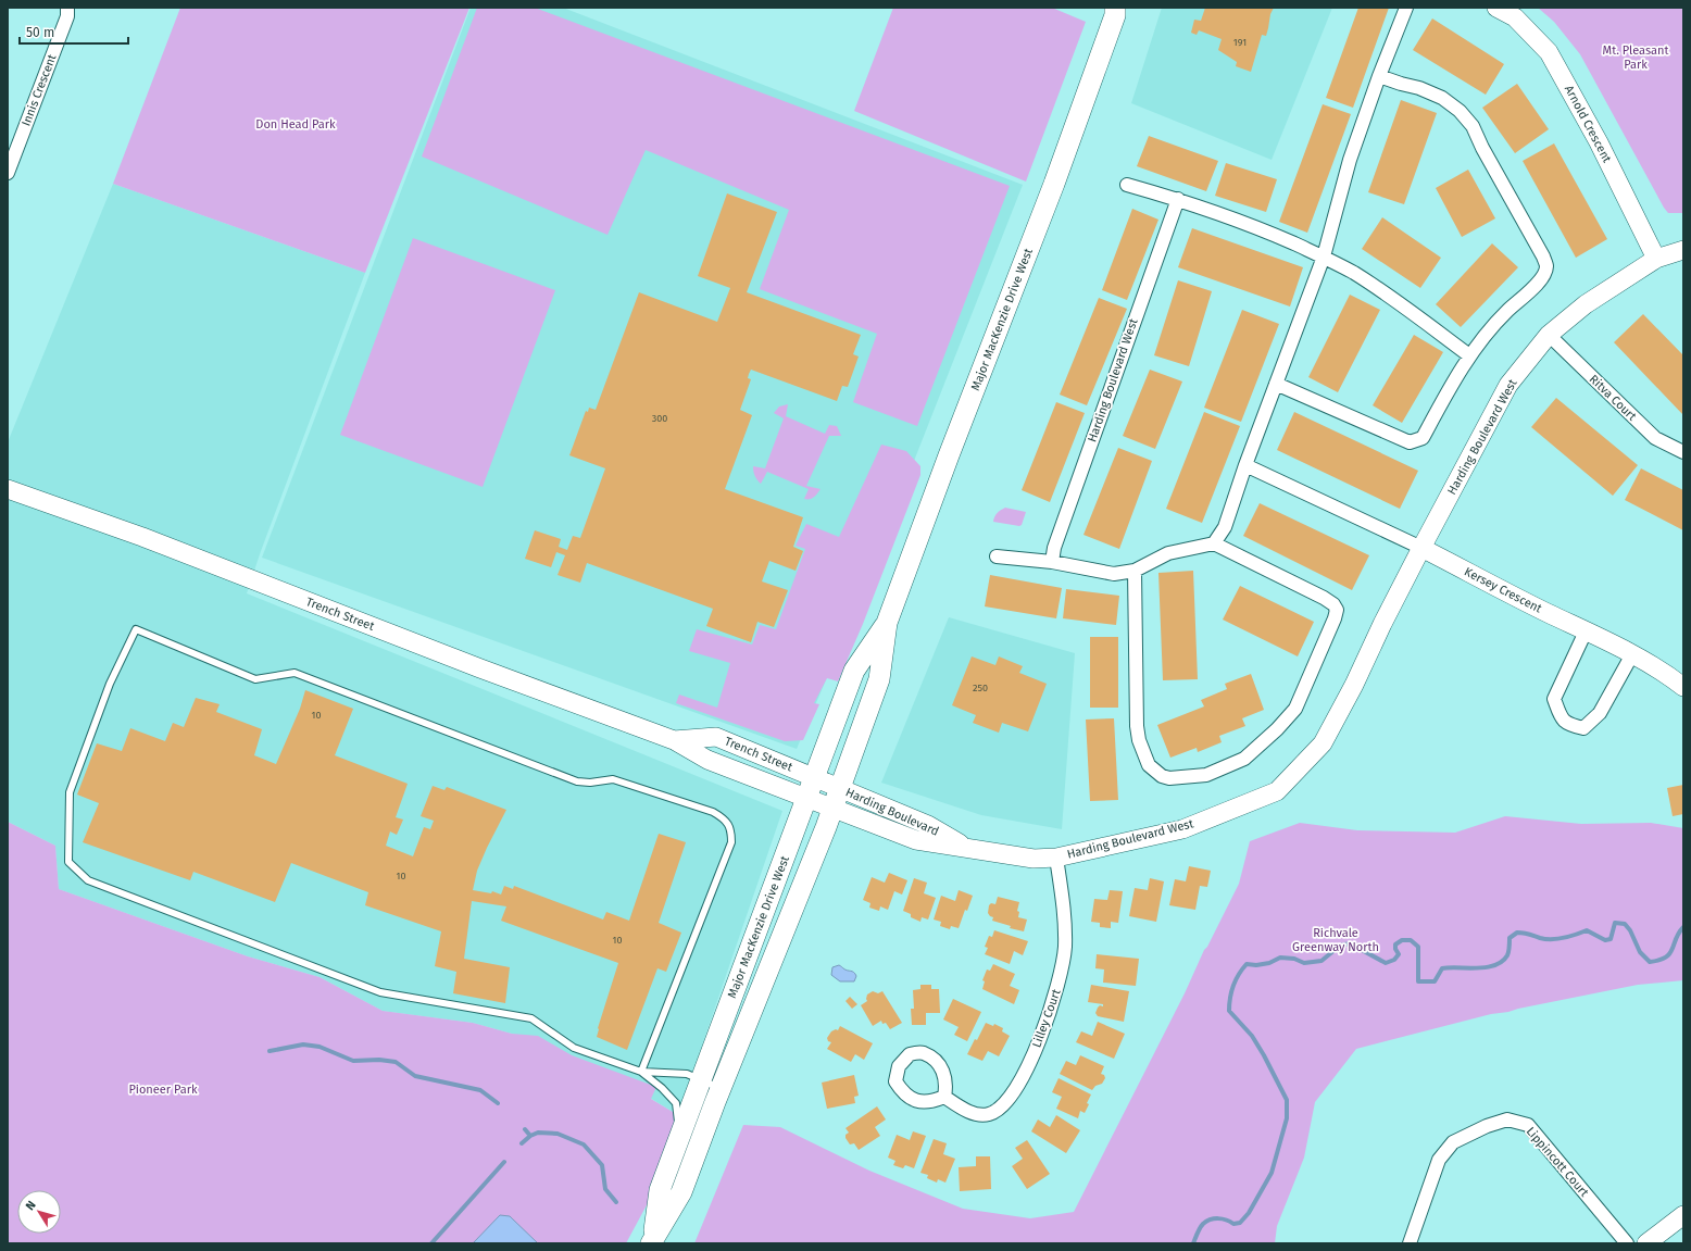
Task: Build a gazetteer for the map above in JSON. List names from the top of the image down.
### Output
{
  "streets": {
    "main road": ["Major MacKenzie Drive West"],
    "street": [
      "Innis Crescent",
      "Arnold Crescent",
      "Harding Boulevard West",
      "Ritva Court",
      "Kersey Crescent",
      "Trench Street",
      "Harding Boulevard",
      "Lilley Court",
      "Lippincott Court"
    ]
  },
  "crossings": [
    ["Arnold Crescent", "Harding Boulevard West"],
    ["Major MacKenzie Drive West", "Harding Boulevard West"],
    ["Major MacKenzie Drive West", "Trench Street"],
    ["Major MacKenzie Drive West", "Harding Boulevard"],
    ["Harding Boulevard West", "Ritva Court"],
    ["Harding Boulevard West", "Kersey Crescent"],
    ["Harding Boulevard West", "Trench Street"],
    ["Harding Boulevard West", "Harding Boulevard"],
    ["Harding Boulevard West", "Lilley Court"],
    ["Trench Street", "Harding Boulevard"]
  ],
  "parks": [
    "Mt. Pleasant Park",
    "Don Head Park",
    "Richvale Greenway North",
    "Pioneer Park"
  ],
  "house_numbers": [
    "191",
    "300",
    "250",
    "10",
    "10",
    "10"
  ],
  "scale_bar": "50 m",
  "north": "top left"
}
